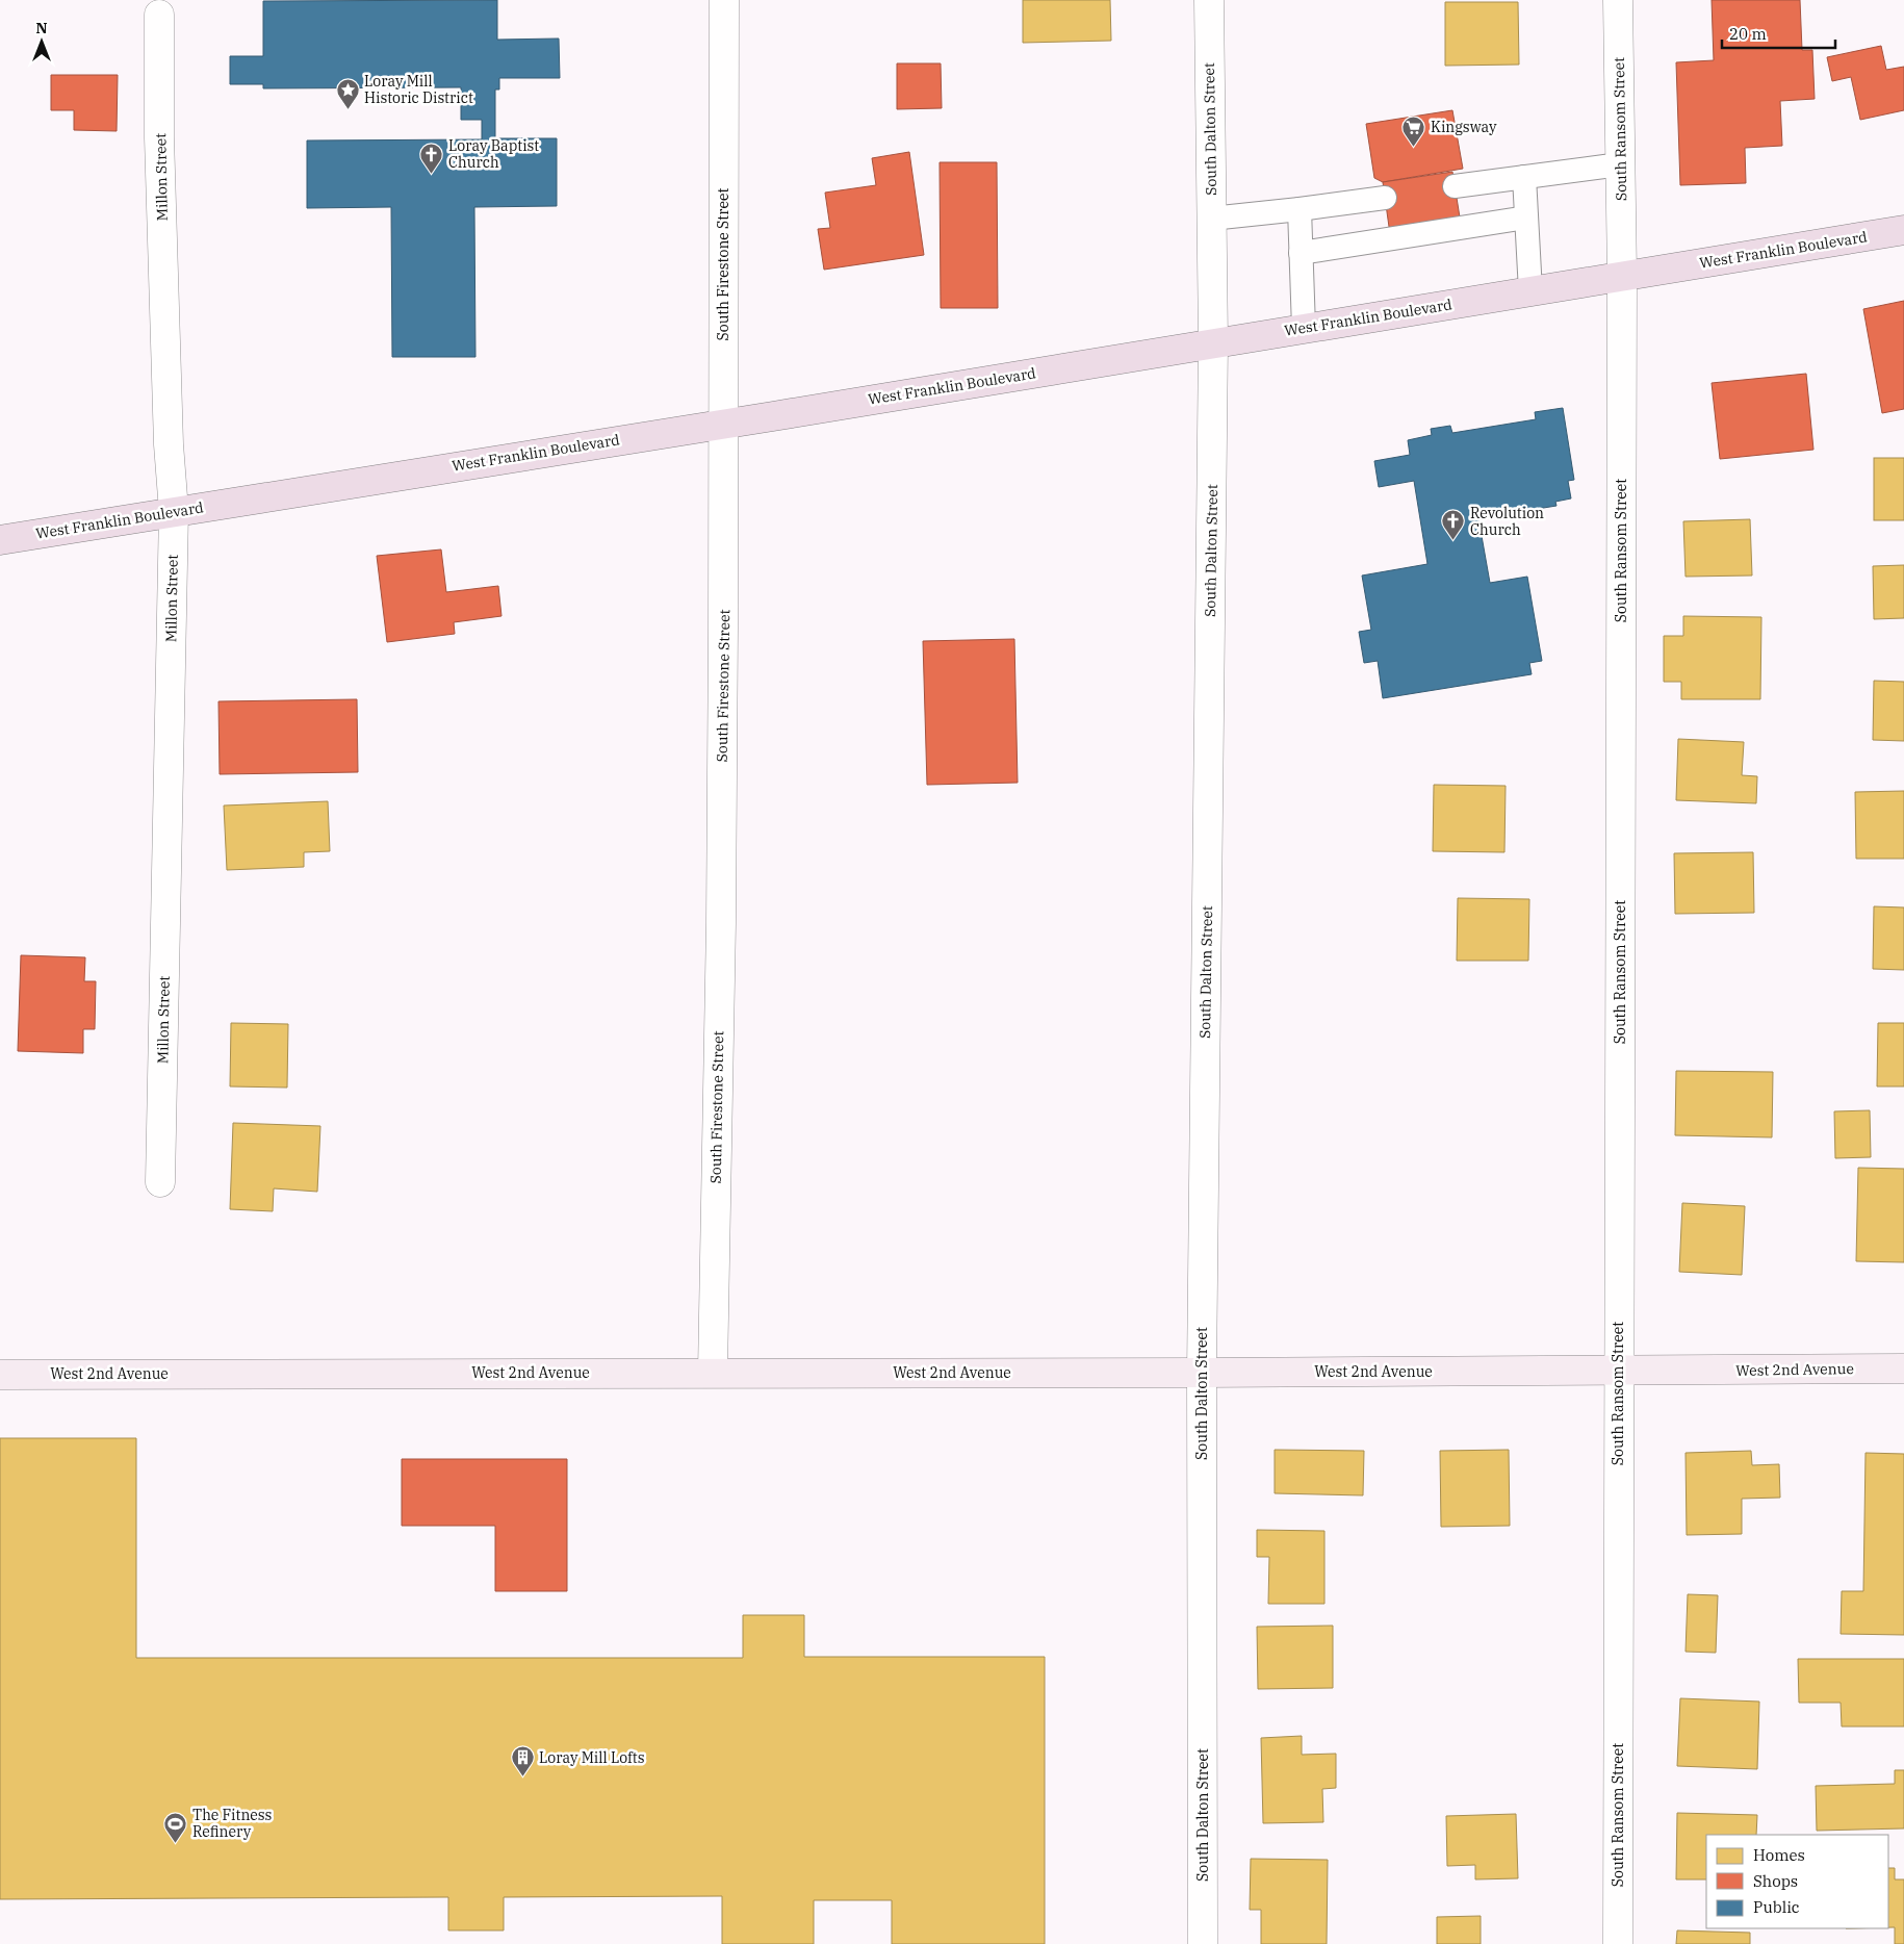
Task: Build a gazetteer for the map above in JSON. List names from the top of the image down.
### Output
{
  "streets": {
    "main road": ["West Franklin Boulevard"],
    "street": [
      "South Dalton Street",
      "South Ransom Street",
      "Millon Street",
      "South Firestone Street",
      "West 2nd Avenue"
    ]
  },
  "crossings": [
    ["South Dalton Street", "West Franklin Boulevard"],
    ["South Dalton Street", "West 2nd Avenue"],
    ["South Ransom Street", "West Franklin Boulevard"],
    ["South Ransom Street", "West 2nd Avenue"],
    ["Millon Street", "West Franklin Boulevard"],
    ["West Franklin Boulevard", "South Firestone Street"],
    ["South Firestone Street", "West 2nd Avenue"]
  ],
  "places": {
    "place": ["Loray Mill Historic District"],
    "supermarket": ["Kingsway"],
    "church": ["Loray Baptist Church", "Revolution Church"],
    "building": ["Loray Mill Lofts"],
    "sports": ["The Fitness Refinery"]
  },
  "legend": ["Homes", "Shops", "Public"],
  "scale_bar": "20 m",
  "north": "top"
}
